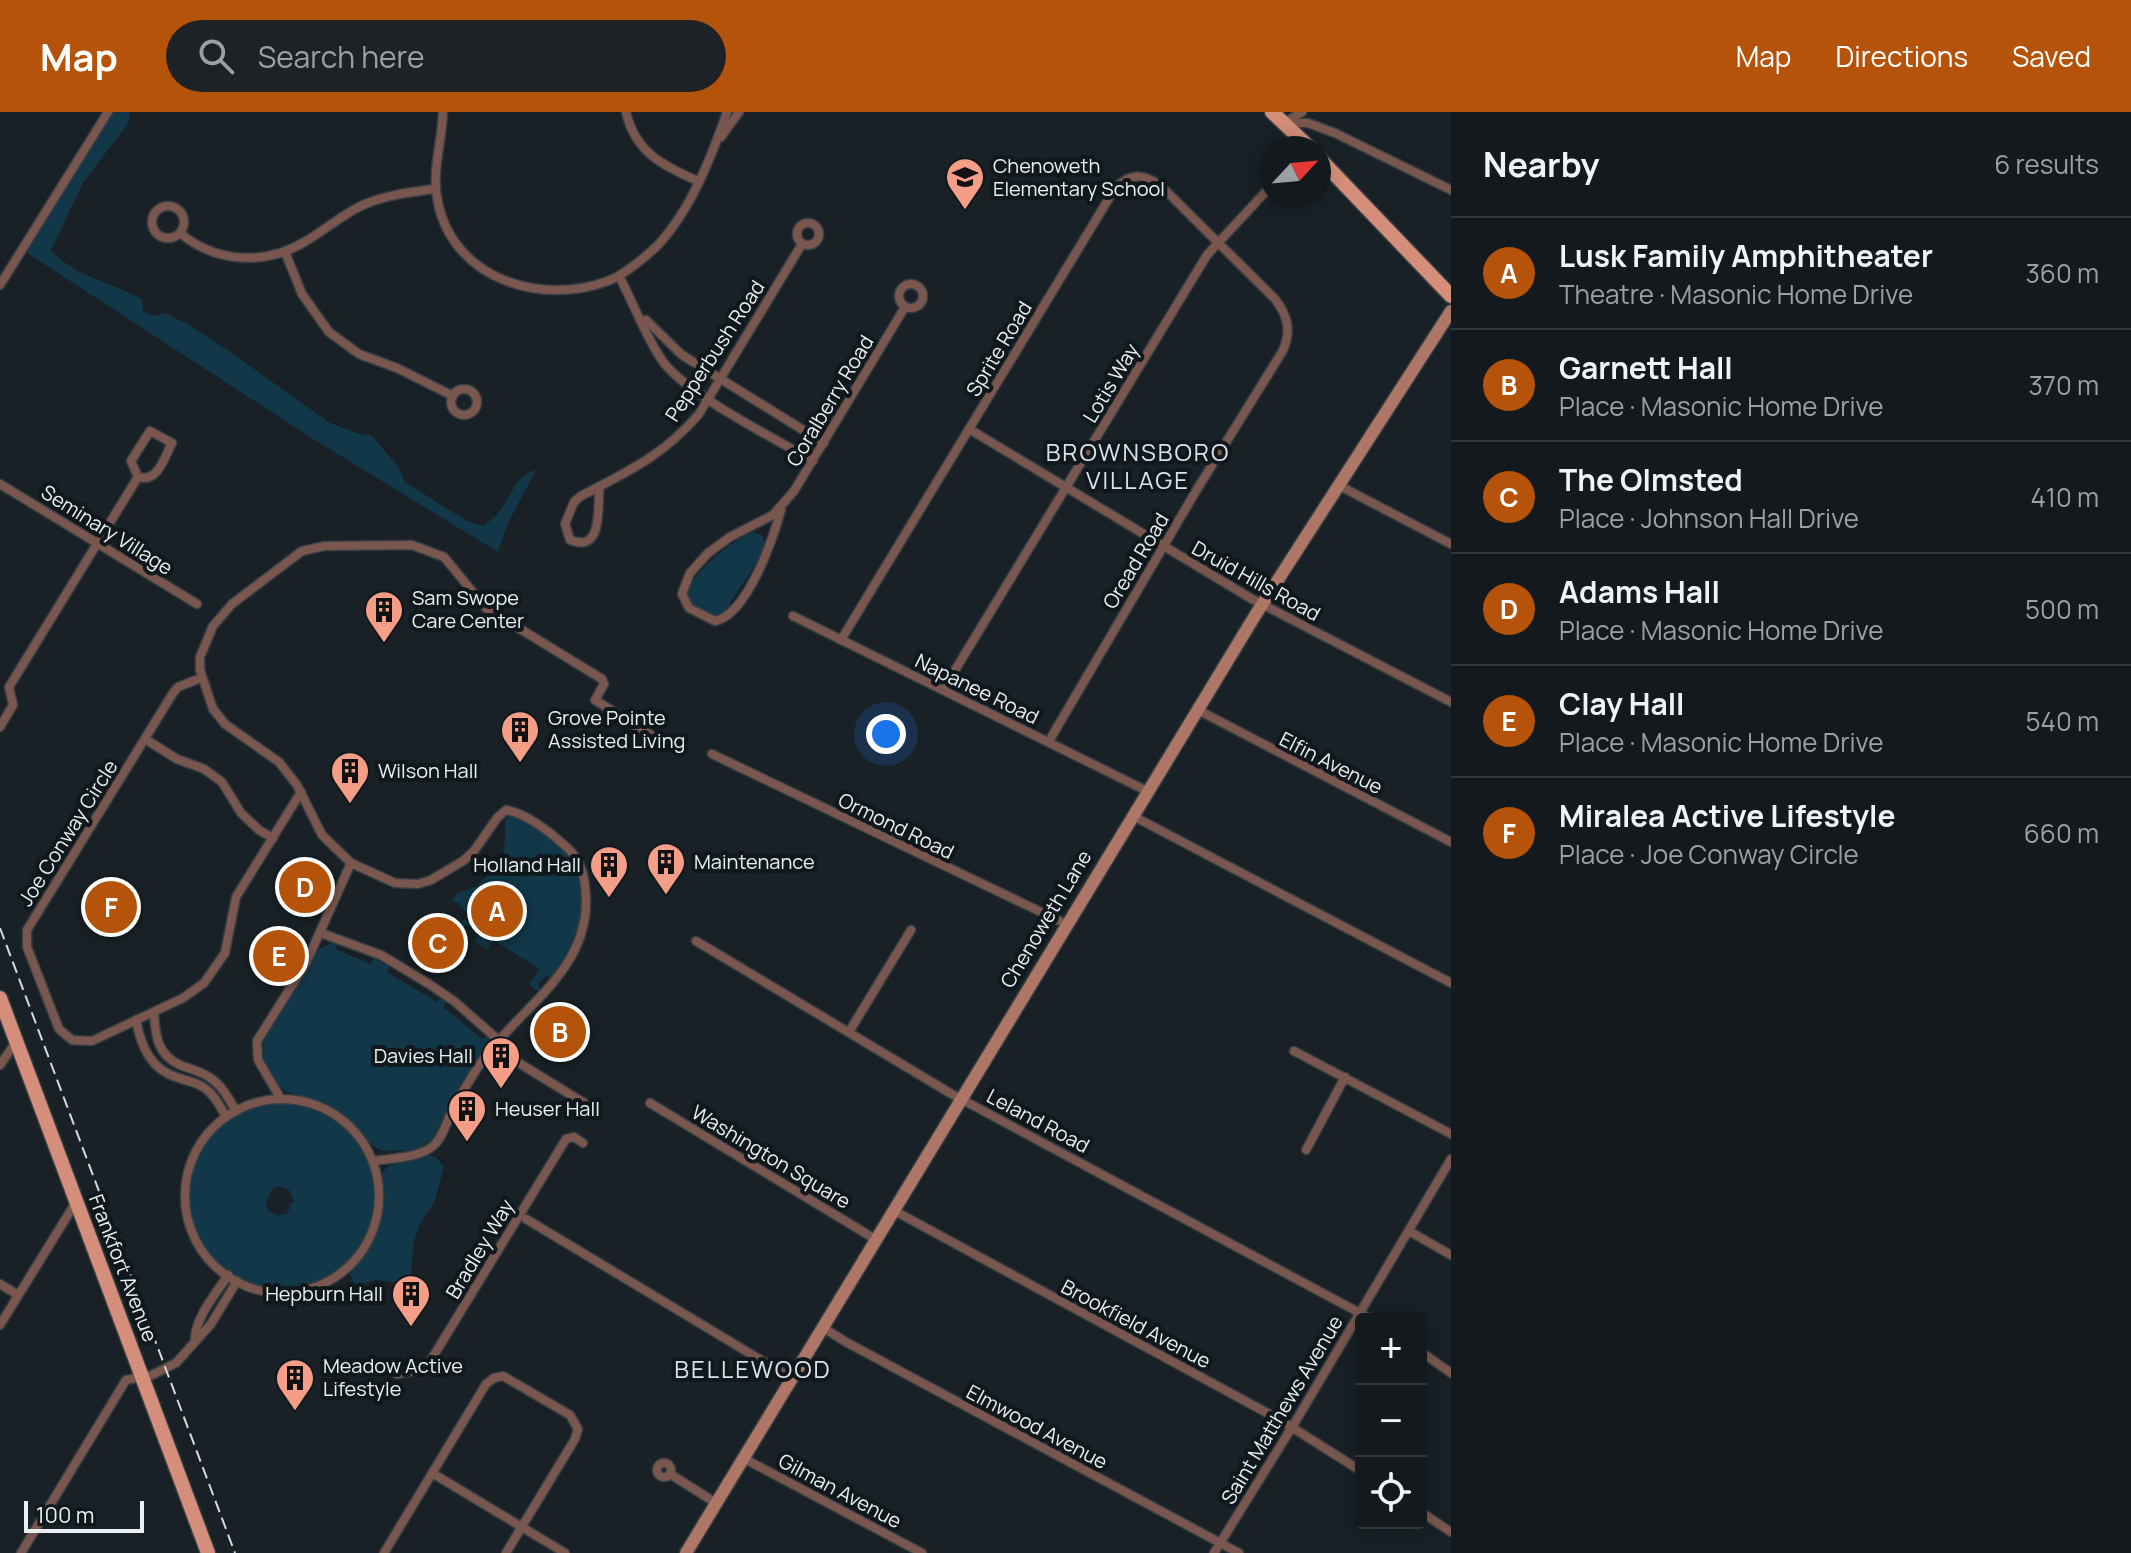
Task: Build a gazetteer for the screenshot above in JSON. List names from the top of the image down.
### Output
{
  "streets": {
    "main road": ["Chenoweth Lane", "Frankfort Avenue"],
    "street": [
      "Sprite Road",
      "Pepperbush Road",
      "Lotis Way",
      "Coralberry Road",
      "Seminary Village",
      "Oread Road",
      "Druid Hills Road",
      "Napanee Road",
      "Elfin Avenue",
      "Ormond Road",
      "Joe Conway Circle",
      "Leland Road",
      "Washington Square",
      "Bradley Way",
      "Brookfield Avenue",
      "Saint Matthews Avenue",
      "Elmwood Avenue",
      "Gilman Avenue"
    ]
  },
  "crossings": [
    ["Sprite Road", "Lotis Way"],
    ["Sprite Road", "Oread Road"],
    ["Sprite Road", "Druid Hills Road"],
    ["Sprite Road", "Napanee Road"],
    ["Lotis Way", "Oread Road"],
    ["Lotis Way", "Druid Hills Road"],
    ["Lotis Way", "Napanee Road"],
    ["Oread Road", "Druid Hills Road"],
    ["Oread Road", "Napanee Road"],
    ["Druid Hills Road", "Chenoweth Lane"],
    ["Napanee Road", "Chenoweth Lane"],
    ["Elfin Avenue", "Chenoweth Lane"],
    ["Ormond Road", "Chenoweth Lane"],
    ["Chenoweth Lane", "Leland Road"],
    ["Chenoweth Lane", "Washington Square"],
    ["Chenoweth Lane", "Brookfield Avenue"],
    ["Chenoweth Lane", "Elmwood Avenue"],
    ["Chenoweth Lane", "Gilman Avenue"],
    ["Leland Road", "Saint Matthews Avenue"],
    ["Brookfield Avenue", "Saint Matthews Avenue"],
    ["Saint Matthews Avenue", "Elmwood Avenue"]
  ],
  "districts": ["BROWNSBORO VILLAGE", "BELLEWOOD"],
  "places": {
    "school or university": ["Chenoweth Elementary School"],
    "building": [
      "Sam Swope Care Center",
      "Grove Pointe Assisted Living",
      "Wilson Hall",
      "Maintenance",
      "Holland Hall",
      "Davies Hall",
      "Heuser Hall",
      "Hepburn Hall",
      "Meadow Active Lifestyle"
    ]
  },
  "scale_bar": "100 m",
  "north": "top right",
  "page": {
    "header": "Map",
    "search": "Search here",
    "nav": ["Map", "Directions", "Saved"],
    "heading": ["Nearby", "6 results"],
    "list": [
      {
        "mark": "A",
        "name": "Lusk Family Amphitheater",
        "note": "Theatre · Masonic Home Drive",
        "value": "360 m"
      },
      {
        "mark": "B",
        "name": "Garnett Hall",
        "note": "Place · Masonic Home Drive",
        "value": "370 m"
      },
      {
        "mark": "C",
        "name": "The Olmsted",
        "note": "Place · Johnson Hall Drive",
        "value": "410 m"
      },
      {
        "mark": "D",
        "name": "Adams Hall",
        "note": "Place · Masonic Home Drive",
        "value": "500 m"
      },
      {
        "mark": "E",
        "name": "Clay Hall",
        "note": "Place · Masonic Home Drive",
        "value": "540 m"
      },
      {
        "mark": "F",
        "name": "Miralea Active Lifestyle",
        "note": "Place · Joe Conway Circle",
        "value": "660 m"
      }
    ],
    "pins": [
      "D",
      "F",
      "A",
      "C",
      "E",
      "B"
    ],
    "map_buttons": ["+", "−"],
    "scale": "100 m"
  }
}
